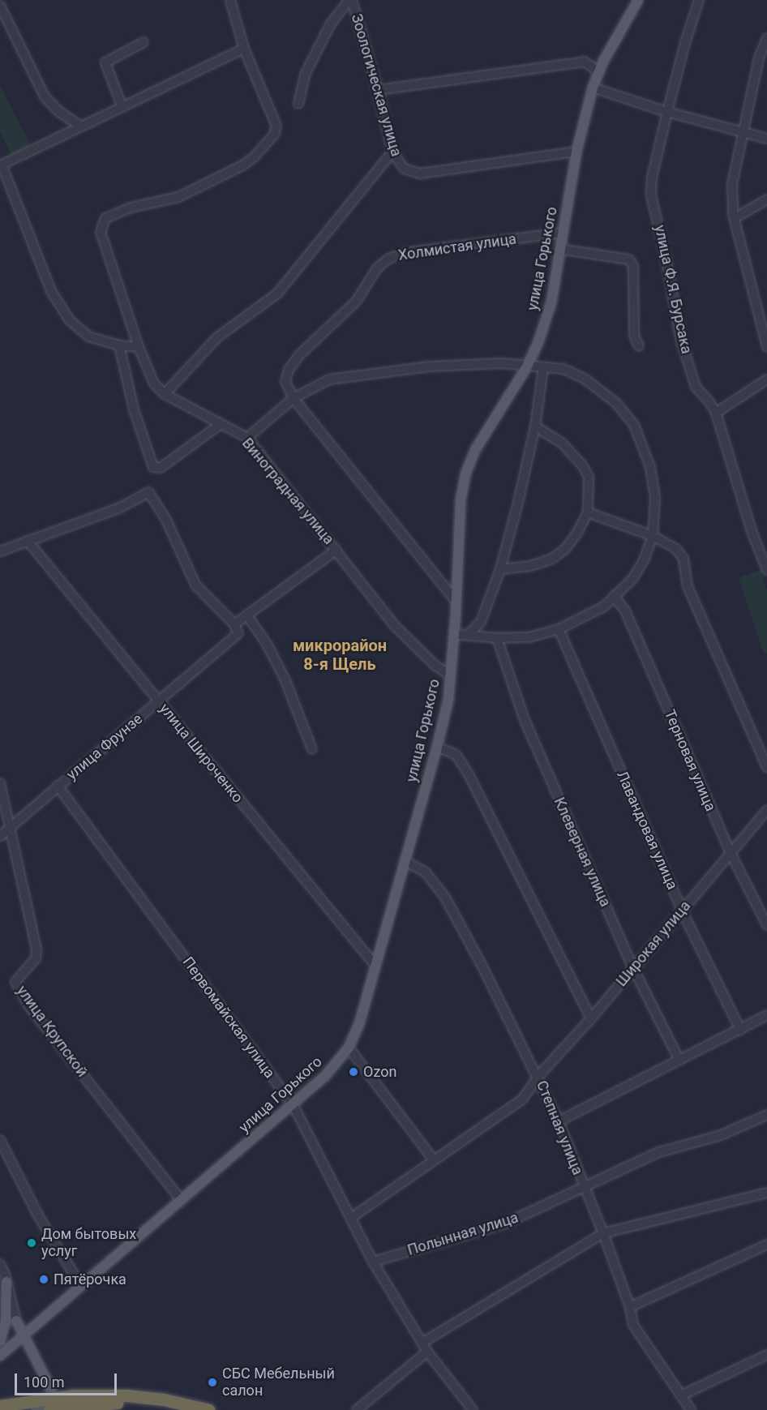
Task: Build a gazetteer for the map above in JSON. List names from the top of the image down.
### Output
{
  "streets": {
    "main road": ["улица Горького"],
    "street": [
      "Зоологическая улица",
      "Холмистая улица",
      "улица Ф.Я. Бурсака",
      "Виноградная улица",
      "улица Фрунзе",
      "улица Широченко",
      "Терновая улица",
      "Лавандовая улица",
      "Клеверная улица",
      "Широкая улица",
      "Первомайская улица",
      "улица Крупской",
      "Степная улица",
      "Полынная улица"
    ]
  },
  "crossings": [
    ["Зоологическая улица", "улица Горького"],
    ["Холмистая улица", "улица Горького"],
    ["улица Горького", "Виноградная улица"],
    ["улица Горького", "улица Широченко"],
    ["улица Горького", "Первомайская улица"],
    ["улица Горького", "улица Крупской"],
    ["улица Горького", "Степная улица"],
    ["улица Фрунзе", "улица Широченко"],
    ["улица Фрунзе", "Первомайская улица"],
    ["улица Фрунзе", "улица Крупской"],
    ["Терновая улица", "Широкая улица"],
    ["Лавандовая улица", "Широкая улица"],
    ["Клеверная улица", "Широкая улица"],
    ["Широкая улица", "Первомайская улица"],
    ["Широкая улица", "Степная улица"],
    ["Первомайская улица", "Полынная улица"],
    ["Степная улица", "Полынная улица"]
  ],
  "districts": ["микрорайон 8-я Щель"],
  "places": [
    "Ozon",
    "Дом бытовых услуг",
    "Пятёрочка",
    "СБС Мебельный салон"
  ],
  "scale_bar": "100 m"
}
